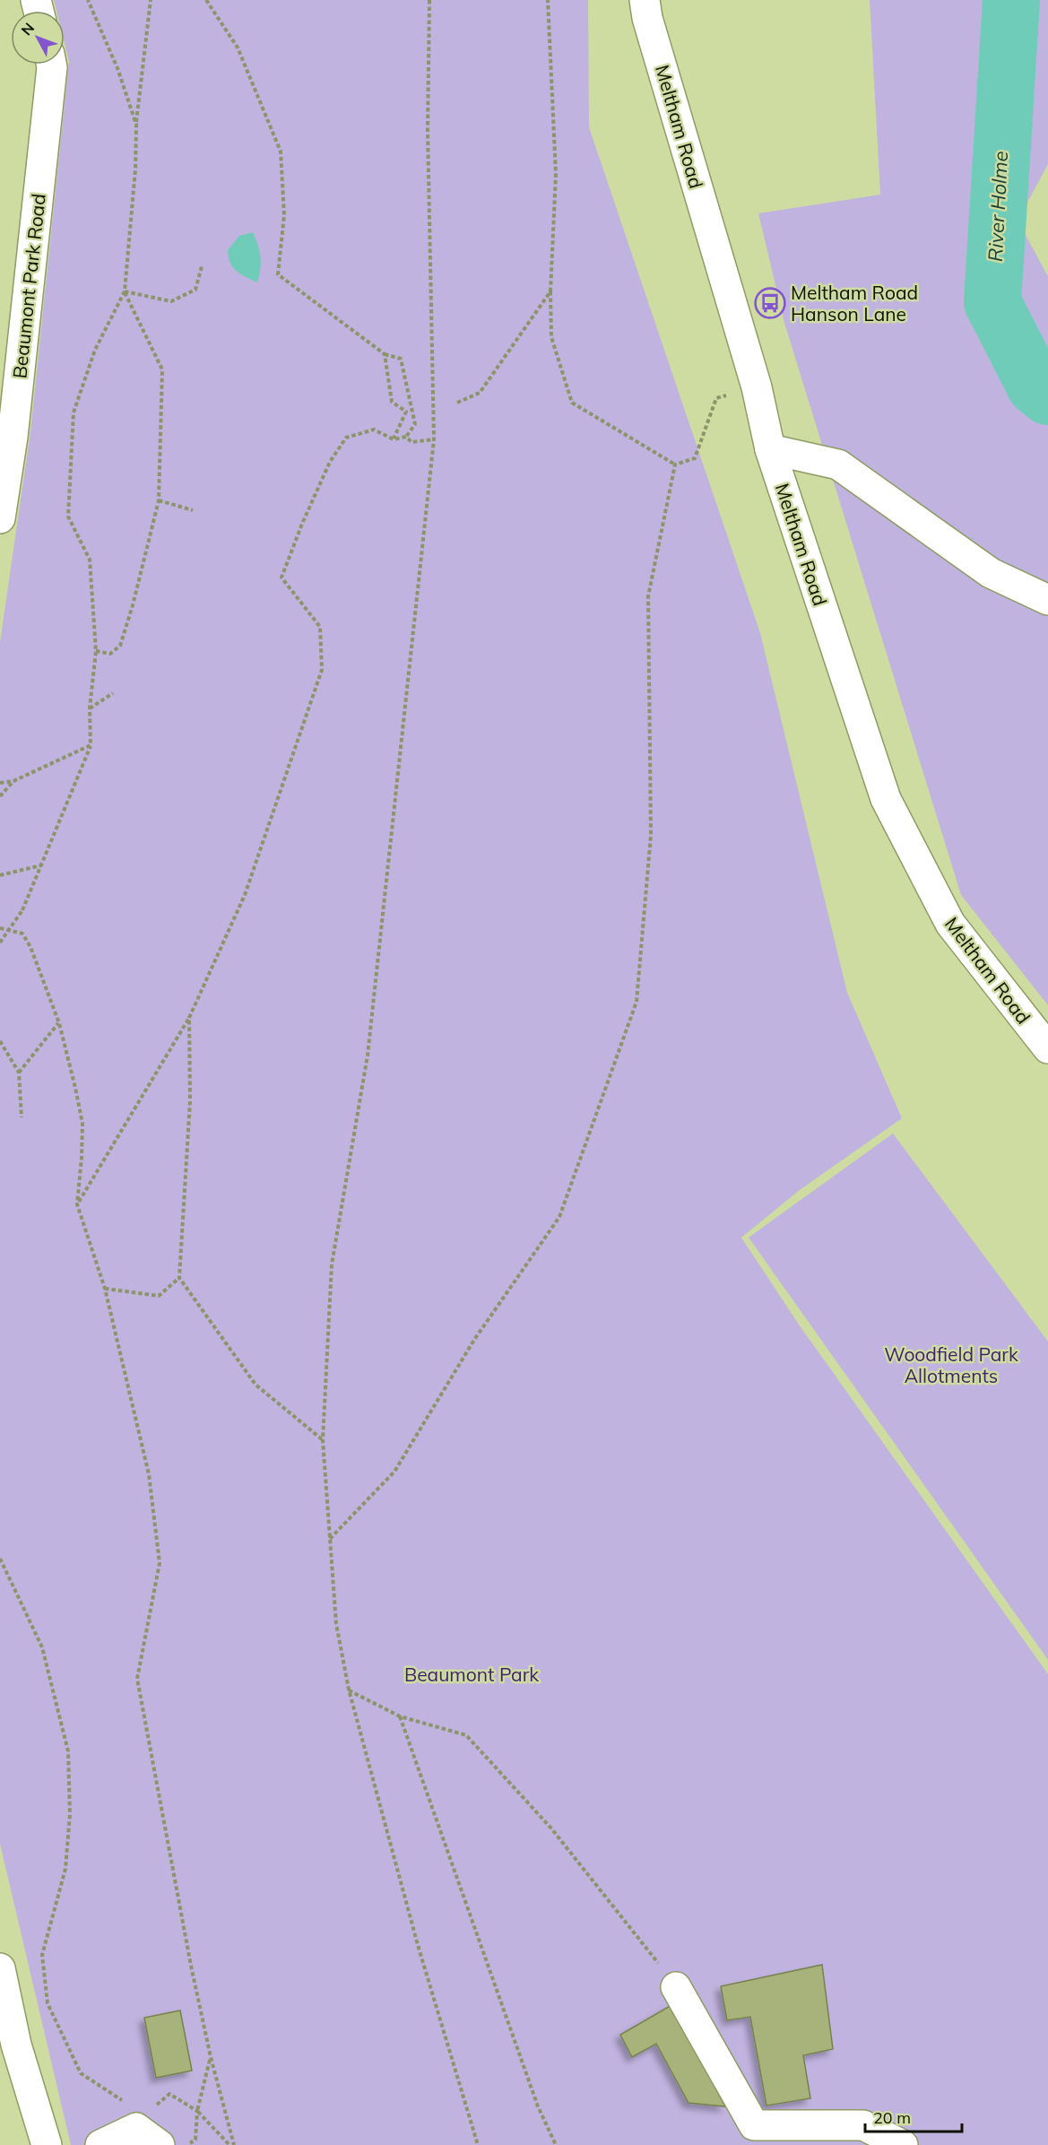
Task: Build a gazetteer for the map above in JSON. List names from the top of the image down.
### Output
{
  "streets": {
    "main road": ["Meltham Road", "Beaumont Park Road"]
  },
  "water": ["River Holme"],
  "parks": ["Woodfield Park Allotments", "Beaumont Park"],
  "places": {
    "bus stop": ["Meltham Road Hanson Lane"]
  },
  "scale_bar": "20 m",
  "north": "top left"
}
